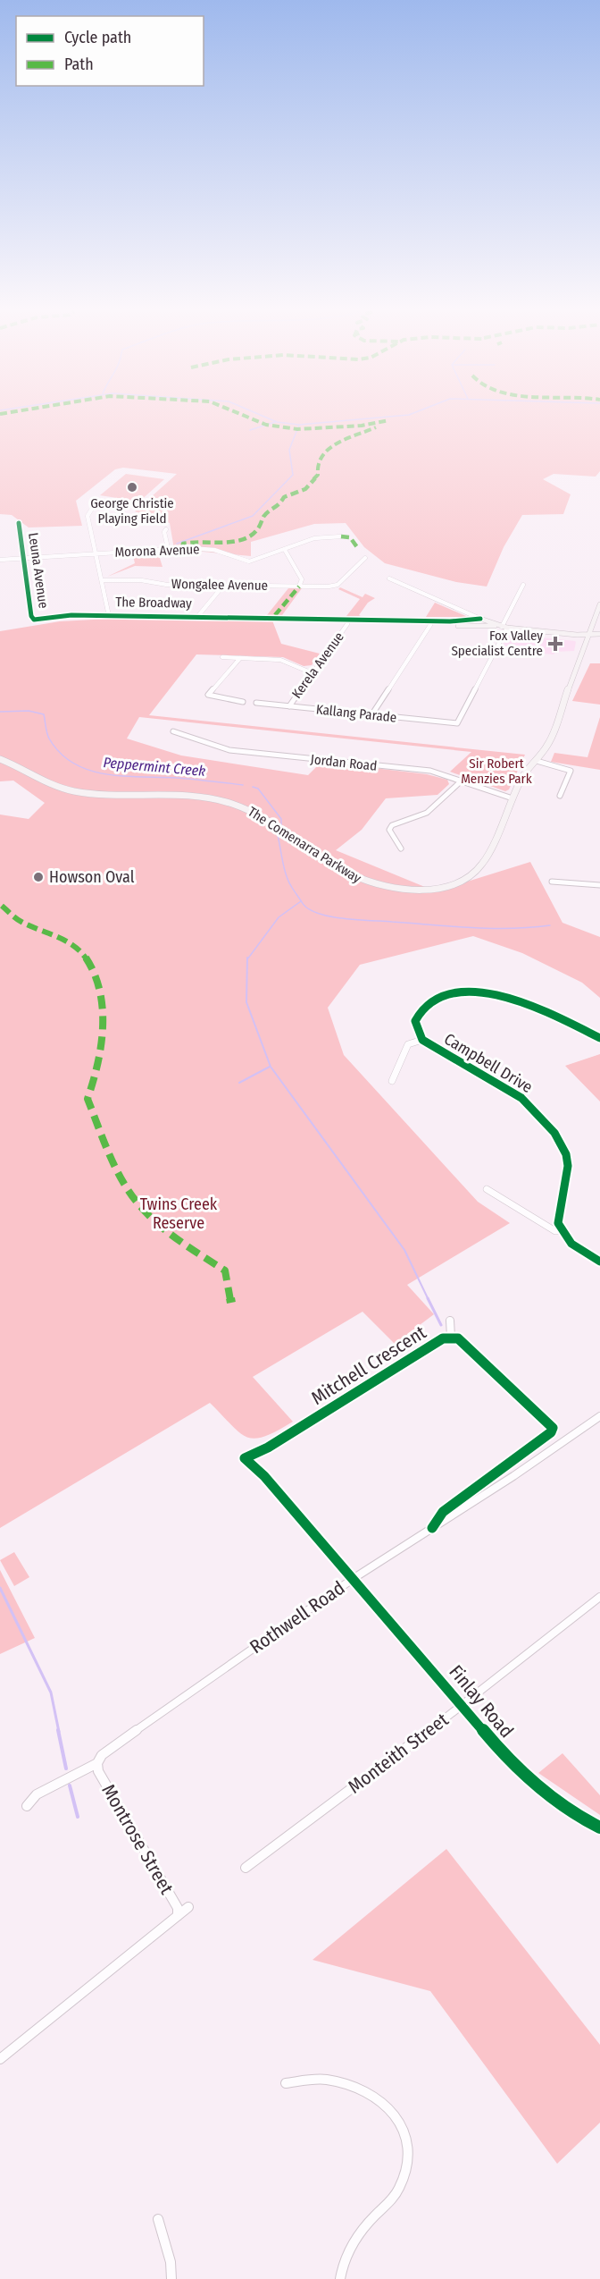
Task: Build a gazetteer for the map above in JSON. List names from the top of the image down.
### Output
{
  "streets": {
    "main road": ["The Broadway", "The Comenarra Parkway"],
    "street": [
      "Morona Avenue",
      "Leuna Avenue",
      "Wongalee Avenue",
      "Kerela Avenue",
      "Kallang Parade",
      "Jordan Road",
      "Campbell Drive",
      "Mitchell Crescent",
      "Rothwell Road",
      "Finlay Road",
      "Monteith Street",
      "Montrose Street"
    ]
  },
  "crossings": [
    ["Morona Avenue", "Leuna Avenue"],
    ["Leuna Avenue", "The Broadway"],
    ["The Broadway", "Kerela Avenue"],
    ["The Broadway", "Kallang Parade"],
    ["Kerela Avenue", "Kallang Parade"],
    ["Jordan Road", "The Comenarra Parkway"],
    ["Mitchell Crescent", "Rothwell Road"],
    ["Mitchell Crescent", "Finlay Road"],
    ["Rothwell Road", "Finlay Road"],
    ["Rothwell Road", "Montrose Street"],
    ["Finlay Road", "Monteith Street"]
  ],
  "water": ["Peppermint Creek"],
  "parks": ["Sir Robert Menzies Park", "Twins Creek Reserve"],
  "places": {
    "other": ["George Christie Playing Field", "Howson Oval"],
    "health": ["Fox Valley Specialist Centre"]
  },
  "legend": ["Cycle path", "Path"]
}
